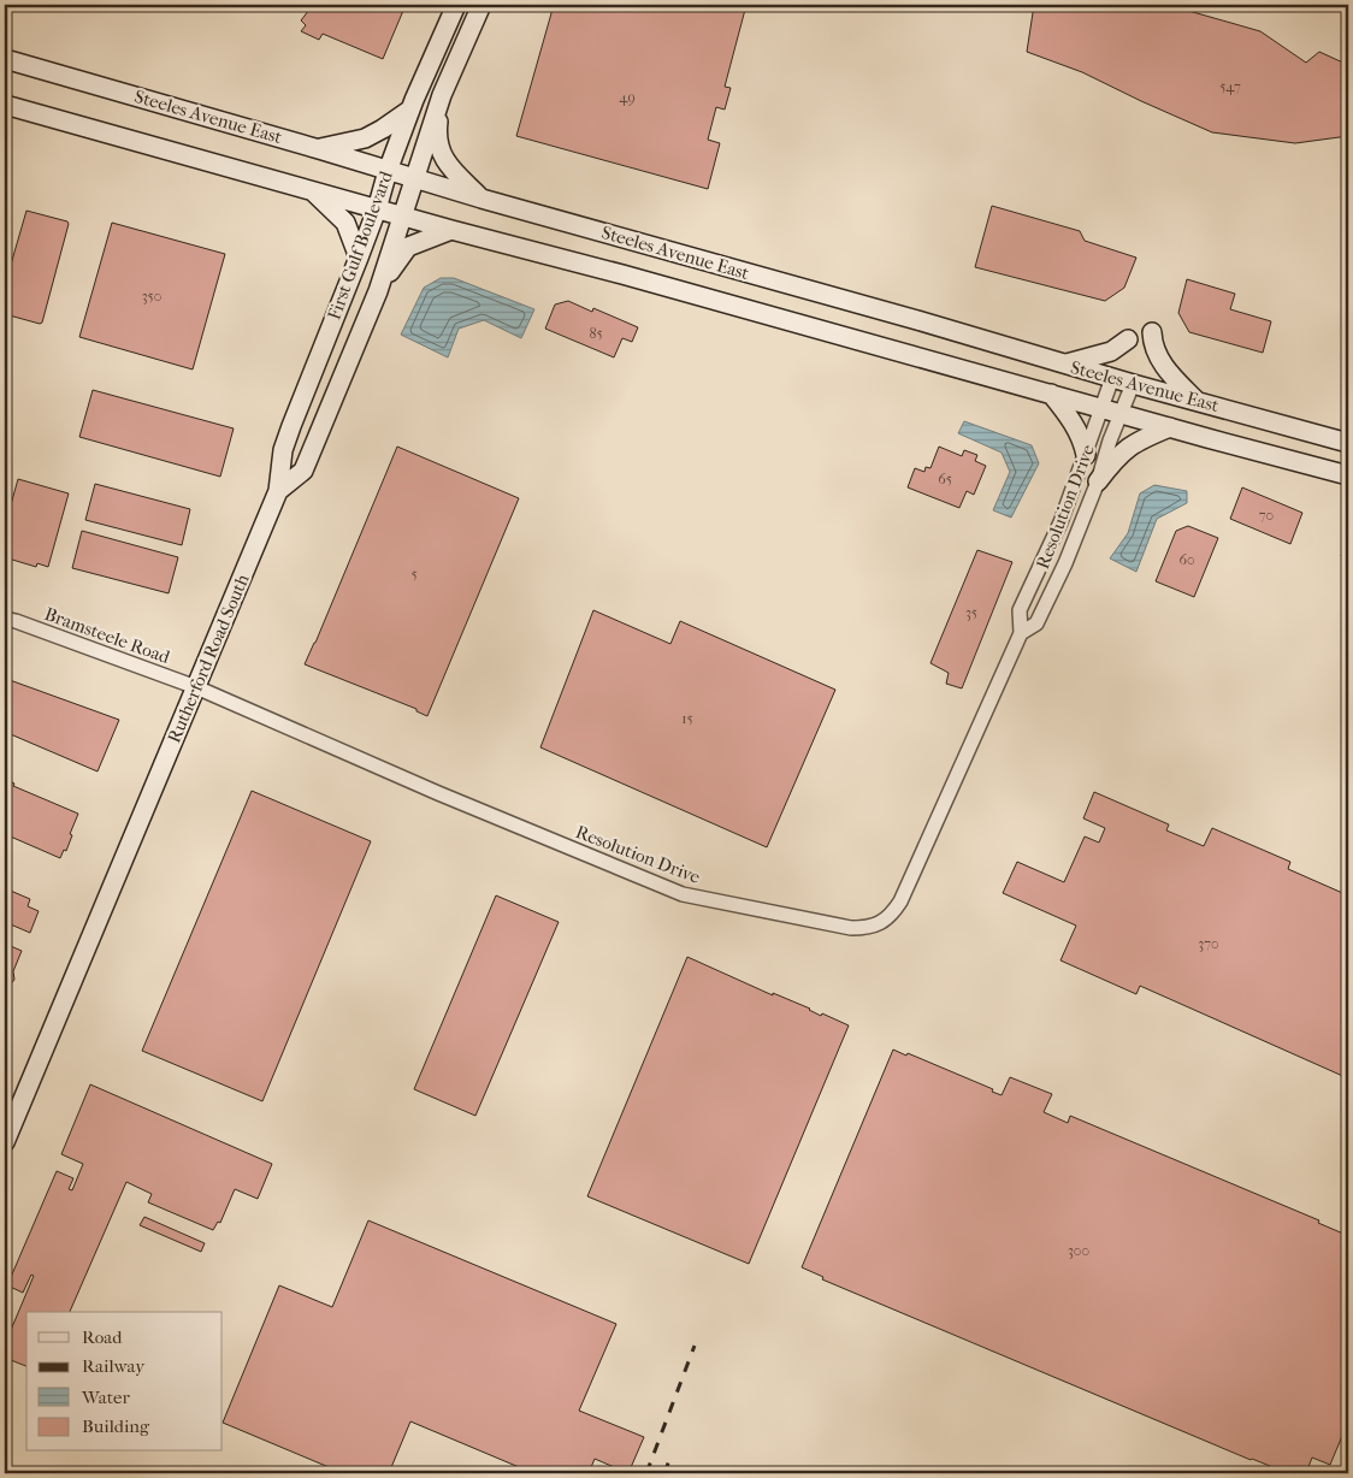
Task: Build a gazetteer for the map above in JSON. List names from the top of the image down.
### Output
{
  "streets": {
    "main road": ["Steeles Avenue East", "First Gulf Boulevard", "Rutherford Road South"],
    "street": ["Resolution Drive", "Bramsteele Road"]
  },
  "crossings": [
    ["Steeles Avenue East", "First Gulf Boulevard"],
    ["Steeles Avenue East", "Resolution Drive"],
    ["Steeles Avenue East", "Rutherford Road South"],
    ["First Gulf Boulevard", "Rutherford Road South"],
    ["Resolution Drive", "Bramsteele Road"],
    ["Resolution Drive", "Rutherford Road South"],
    ["Bramsteele Road", "Rutherford Road South"]
  ],
  "house_numbers": [
    "547",
    "49",
    "350",
    "85",
    "65",
    "70",
    "60",
    "5",
    "35",
    "15",
    "370",
    "300"
  ],
  "legend": [
    "Road",
    "Railway",
    "Water",
    "Building"
  ]
}
